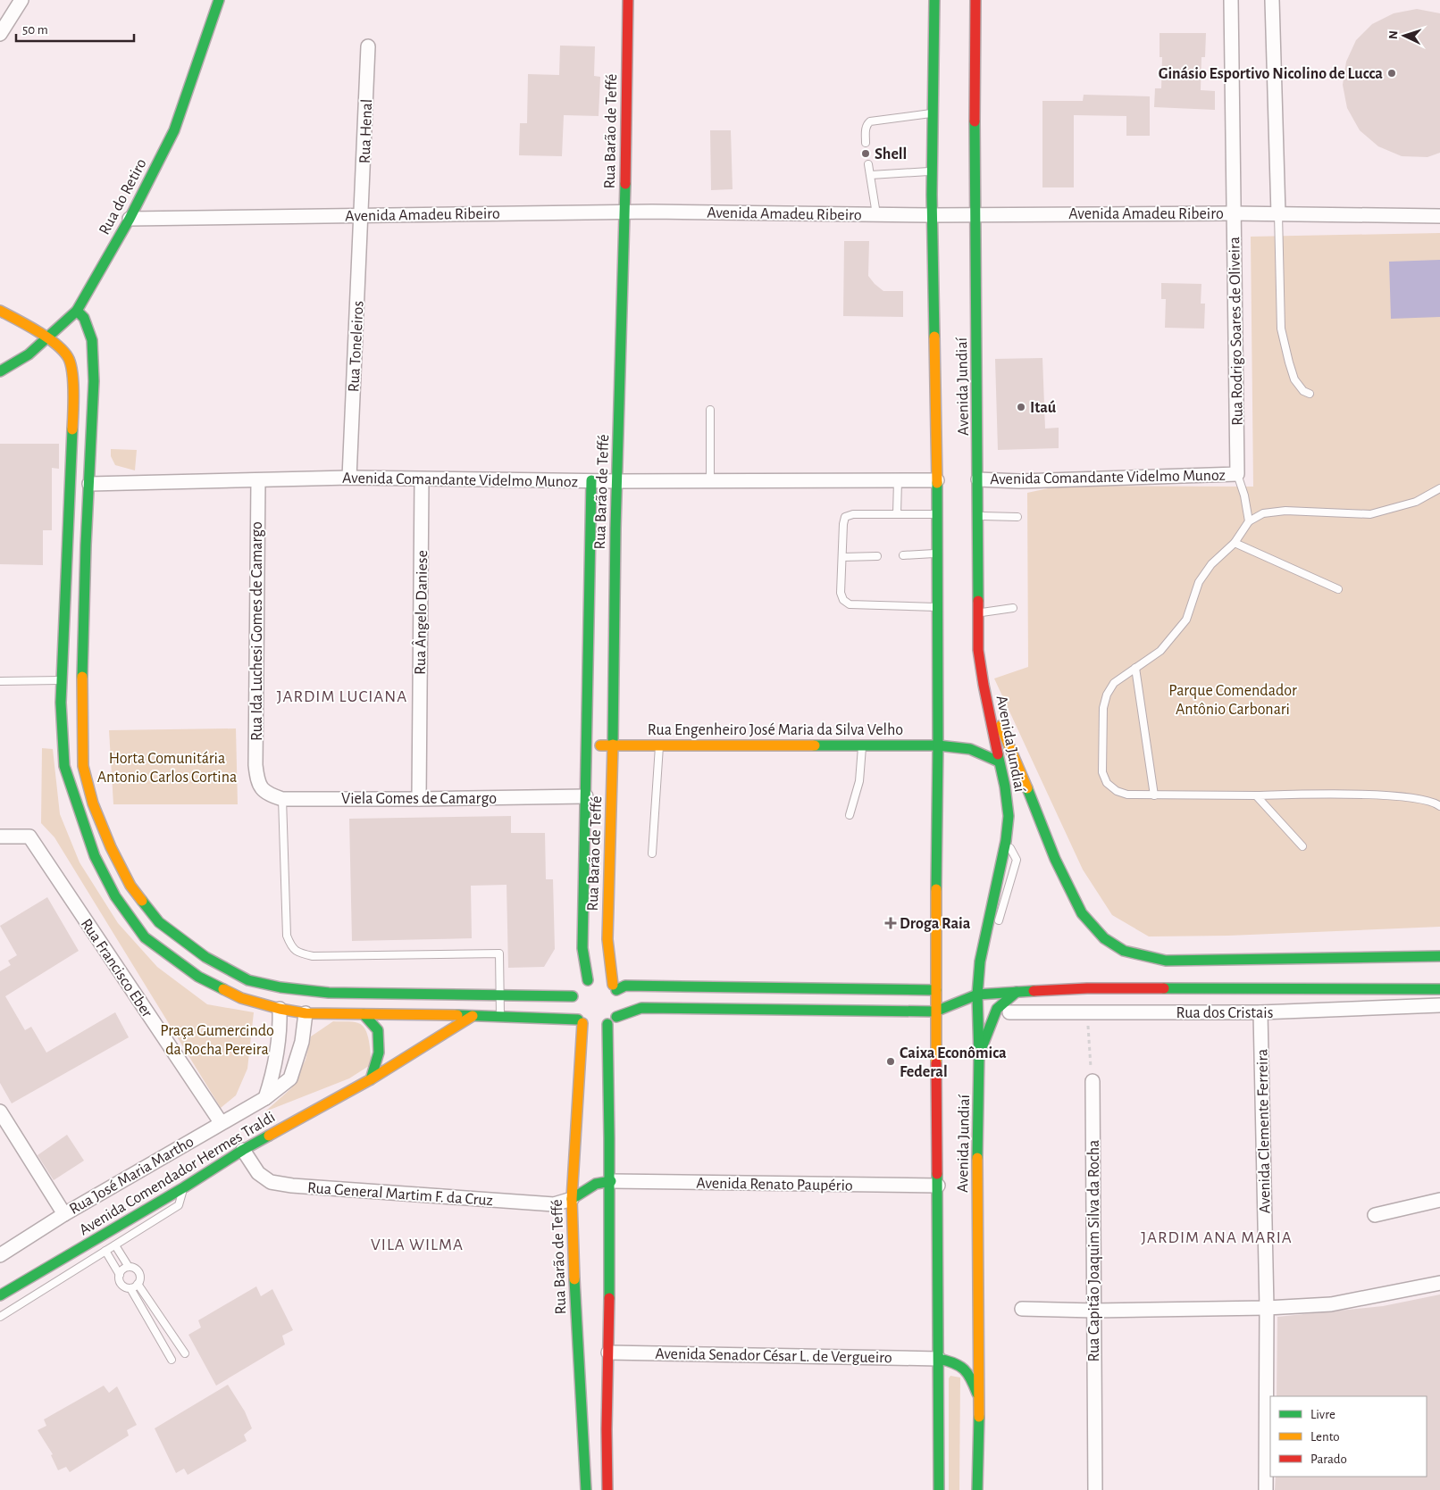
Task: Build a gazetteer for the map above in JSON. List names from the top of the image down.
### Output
{
  "streets": {
    "main road": [
      "Rua Barão de Teffé",
      "Rua do Retiro",
      "Avenida Jundiaí",
      "Rua Engenheiro José Maria da Silva Velho",
      "Avenida Comendador Hermes Traldi"
    ],
    "street": [
      "Rua Henal",
      "Avenida Amadeu Ribeiro",
      "Rua Rodrigo Soares de Oliveira",
      "Rua Toneleiros",
      "Avenida Comandante Videlmo Munoz",
      "Rua Ângelo Daniese",
      "Rua Ida Luchesi Gomes de Camargo",
      "Viela Gomes de Camargo",
      "Rua Francisco Eber",
      "Rua dos Cristais",
      "Avenida Clemente Ferreira",
      "Rua José Maria Martho",
      "Avenida Renato Paupério",
      "Rua General Martim F. da Cruz",
      "Rua Capitão Joaquim Silva da Rocha",
      "Avenida Senador César L. de Vergueiro"
    ]
  },
  "crossings": [
    ["Rua Henal", "Avenida Amadeu Ribeiro"],
    ["Rua Henal", "Rua Toneleiros"],
    ["Rua Barão de Teffé", "Avenida Amadeu Ribeiro"],
    ["Rua Barão de Teffé", "Avenida Comandante Videlmo Munoz"],
    ["Rua Barão de Teffé", "Rua Engenheiro José Maria da Silva Velho"],
    ["Rua Barão de Teffé", "Viela Gomes de Camargo"],
    ["Rua Barão de Teffé", "Rua General Martim F. da Cruz"],
    ["Rua do Retiro", "Avenida Amadeu Ribeiro"],
    ["Avenida Amadeu Ribeiro", "Rua Rodrigo Soares de Oliveira"],
    ["Avenida Amadeu Ribeiro", "Rua Toneleiros"],
    ["Avenida Amadeu Ribeiro", "Avenida Jundiaí"],
    ["Rua Rodrigo Soares de Oliveira", "Avenida Comandante Videlmo Munoz"],
    ["Rua Toneleiros", "Avenida Comandante Videlmo Munoz"],
    ["Avenida Jundiaí", "Avenida Comandante Videlmo Munoz"],
    ["Avenida Jundiaí", "Rua Engenheiro José Maria da Silva Velho"],
    ["Avenida Jundiaí", "Avenida Renato Paupério"],
    ["Avenida Jundiaí", "Avenida Senador César L. de Vergueiro"],
    ["Avenida Comandante Videlmo Munoz", "Rua Ângelo Daniese"],
    ["Avenida Comandante Videlmo Munoz", "Rua Ida Luchesi Gomes de Camargo"],
    ["Rua Ângelo Daniese", "Viela Gomes de Camargo"],
    ["Rua Ida Luchesi Gomes de Camargo", "Viela Gomes de Camargo"],
    ["Rua Francisco Eber", "Rua José Maria Martho"],
    ["Rua dos Cristais", "Avenida Clemente Ferreira"],
    ["Avenida Comendador Hermes Traldi", "Rua General Martim F. da Cruz"]
  ],
  "districts": ["JARDIM LUCIANA", "JARDIM ANA MARIA", "VILA WILMA"],
  "parks": ["Parque Comendador Antônio Carbonari", "Horta Comunitária Antonio Carlos Cortina", "Praça Gumercindo da Rocha Pereira"],
  "places": {
    "other": [
      "Ginásio Esportivo Nicolino de Lucca",
      "Shell",
      "Itaú",
      "Caixa Econômica Federal"
    ],
    "health": ["Droga Raia"]
  },
  "legend": ["Livre", "Lento", "Parado"],
  "scale_bar": "50 m",
  "north": "left"
}
